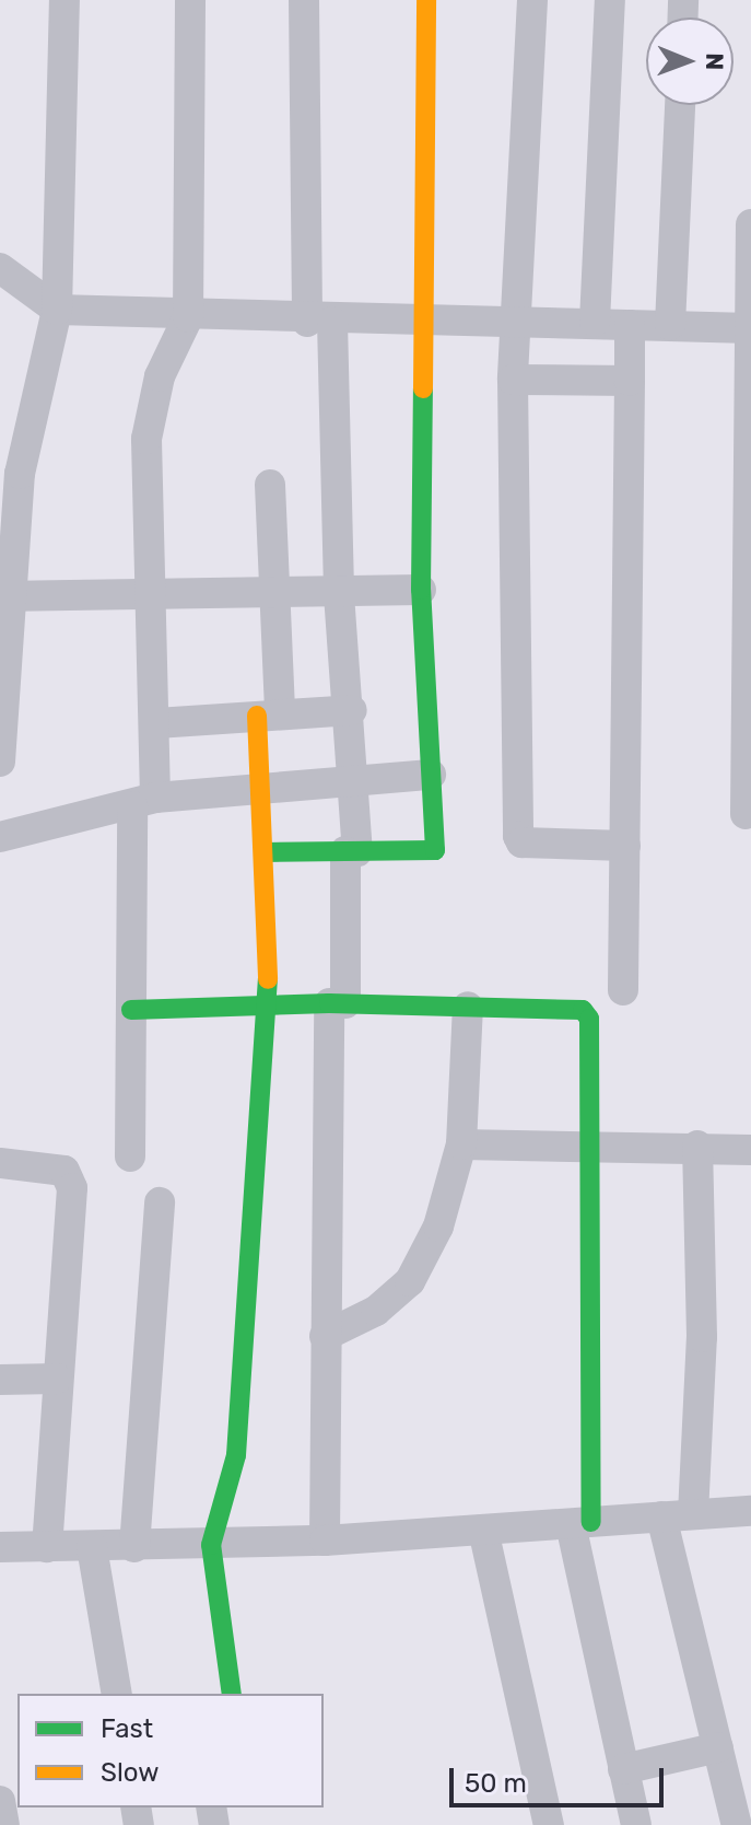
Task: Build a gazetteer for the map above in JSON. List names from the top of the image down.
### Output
{
  "legend": ["Fast", "Slow"],
  "scale_bar": "50 m",
  "north": "right"
}
